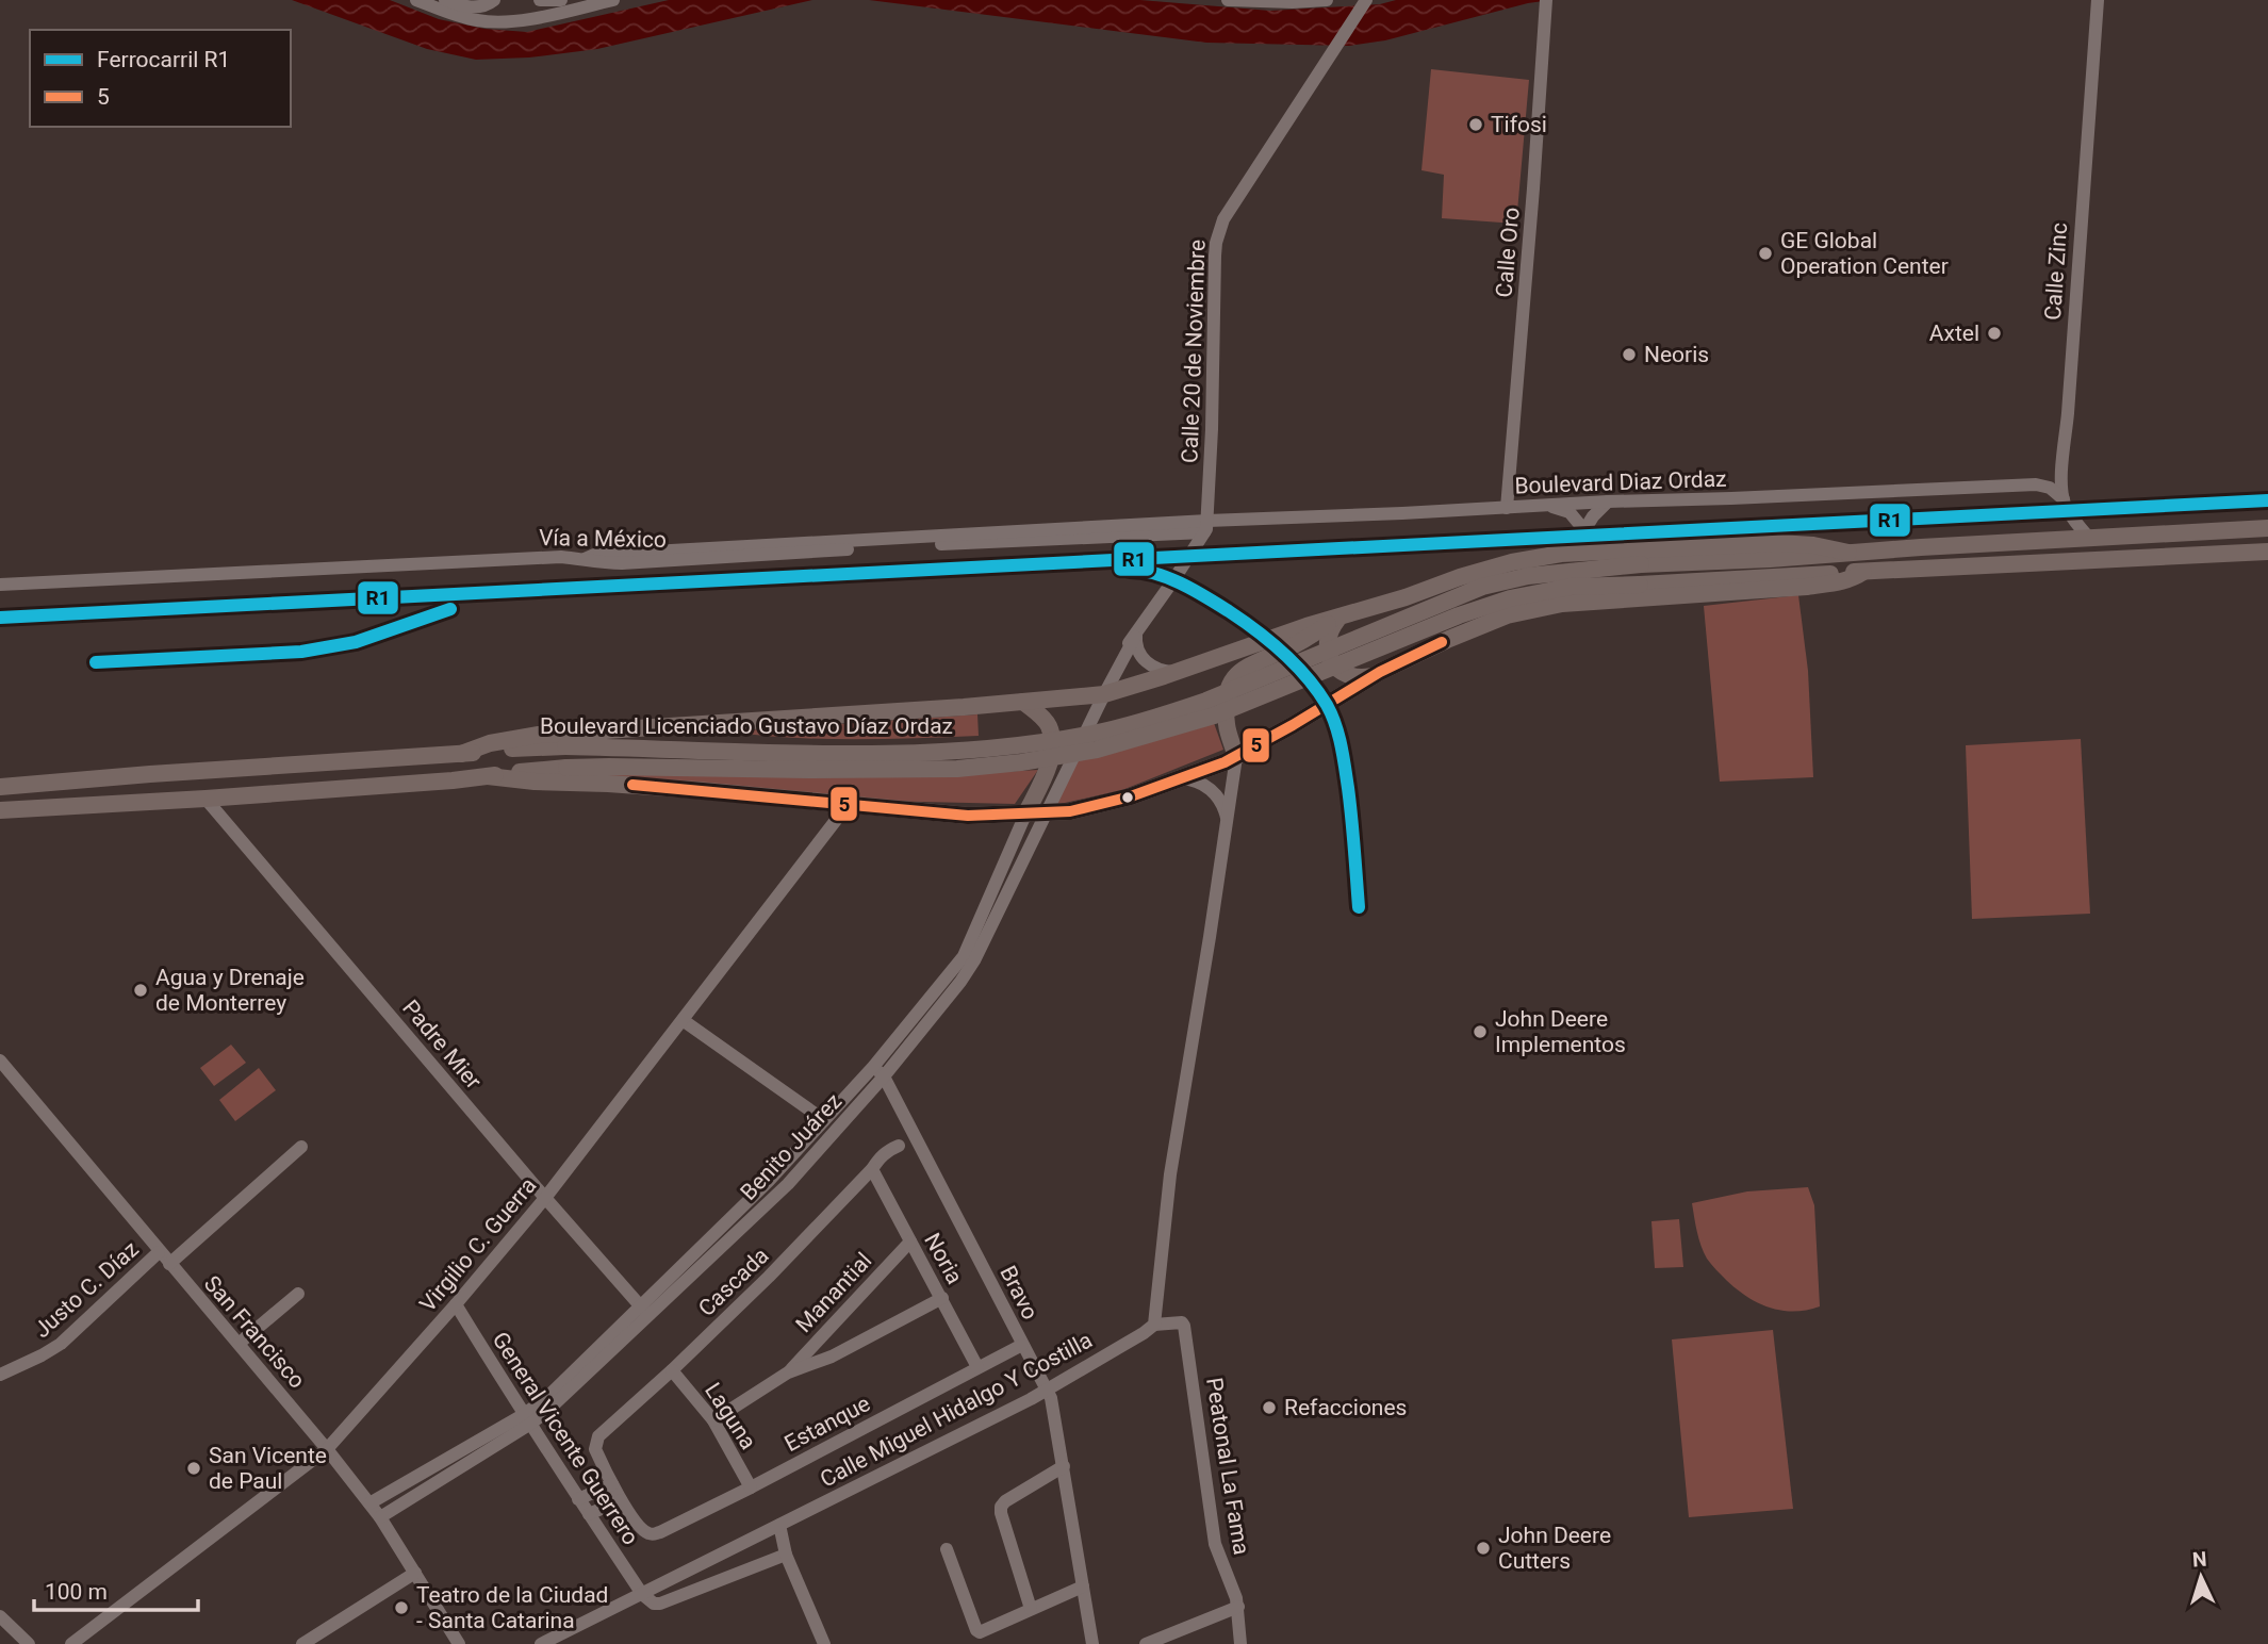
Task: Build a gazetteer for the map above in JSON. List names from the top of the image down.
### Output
{
  "streets": {
    "main road": ["Boulevard Licenciado Gustavo Díaz Ordaz"],
    "street": [
      "Calle Oro",
      "Calle Zinc",
      "Calle 20 de Noviembre",
      "Boulevard Diaz Ordaz",
      "Vía a México",
      "Padre Mier",
      "Benito Juárez",
      "Virgilio C. Guerra",
      "Noria",
      "Cascada",
      "Justo C. Díaz",
      "Manantial",
      "Bravo",
      "San Francisco",
      "Calle Miguel Hidalgo Y Costilla",
      "Laguna",
      "Estanque",
      "General Vicente Guerrero",
      "Peatonal La Fama"
    ]
  },
  "crossings": [
    ["Calle Oro", "Boulevard Diaz Ordaz"],
    ["Calle Zinc", "Boulevard Licenciado Gustavo Díaz Ordaz"],
    ["Calle 20 de Noviembre", "Boulevard Diaz Ordaz"],
    ["Boulevard Diaz Ordaz", "Vía a México"],
    ["Boulevard Licenciado Gustavo Díaz Ordaz", "Padre Mier"],
    ["Padre Mier", "Benito Juárez"],
    ["Padre Mier", "Virgilio C. Guerra"],
    ["Benito Juárez", "Bravo"],
    ["Benito Juárez", "San Francisco"],
    ["Benito Juárez", "General Vicente Guerrero"],
    ["Virgilio C. Guerra", "San Francisco"],
    ["Virgilio C. Guerra", "General Vicente Guerrero"],
    ["Noria", "Cascada"],
    ["Noria", "Manantial"],
    ["Noria", "Estanque"],
    ["Cascada", "Laguna"],
    ["Justo C. Díaz", "San Francisco"],
    ["Manantial", "Laguna"],
    ["Bravo", "Calle Miguel Hidalgo Y Costilla"],
    ["Bravo", "Estanque"],
    ["Calle Miguel Hidalgo Y Costilla", "General Vicente Guerrero"],
    ["Calle Miguel Hidalgo Y Costilla", "Peatonal La Fama"],
    ["Laguna", "Estanque"]
  ],
  "places": [
    "Tifosi",
    "GE Global Operation Center",
    "Axtel",
    "Neoris",
    "Agua y Drenaje de Monterrey",
    "John Deere Implementos",
    "Refacciones",
    "San Vicente de Paul",
    "John Deere Cutters",
    "Teatro de la Ciudad - Santa Catarina"
  ],
  "lines": ["rail line R1", "transit line 5"],
  "legend": ["Ferrocarril R1", "5"],
  "scale_bar": "100 m",
  "north": "top"
}
